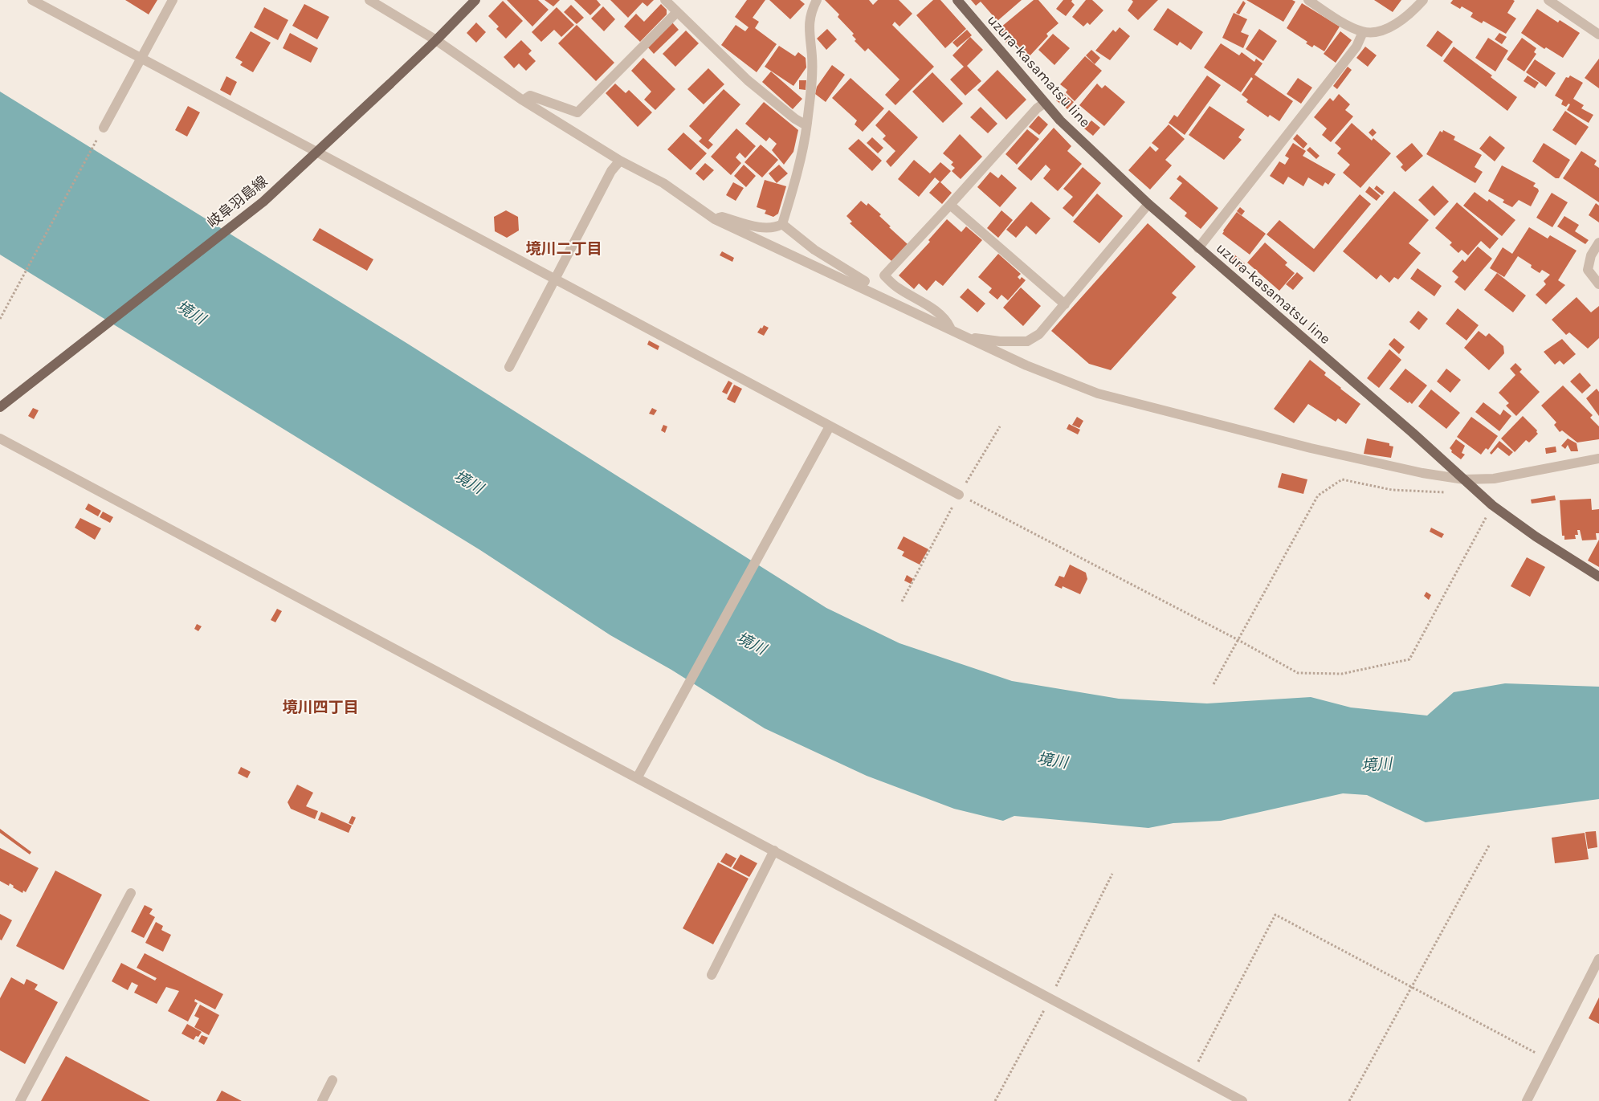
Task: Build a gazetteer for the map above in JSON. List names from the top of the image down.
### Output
{
  "streets": {
    "main road": ["uzura-kasamatsu line", "岐阜羽島線"]
  },
  "districts": ["境川二丁目", "境川四丁目"],
  "water": ["境川"]
}
